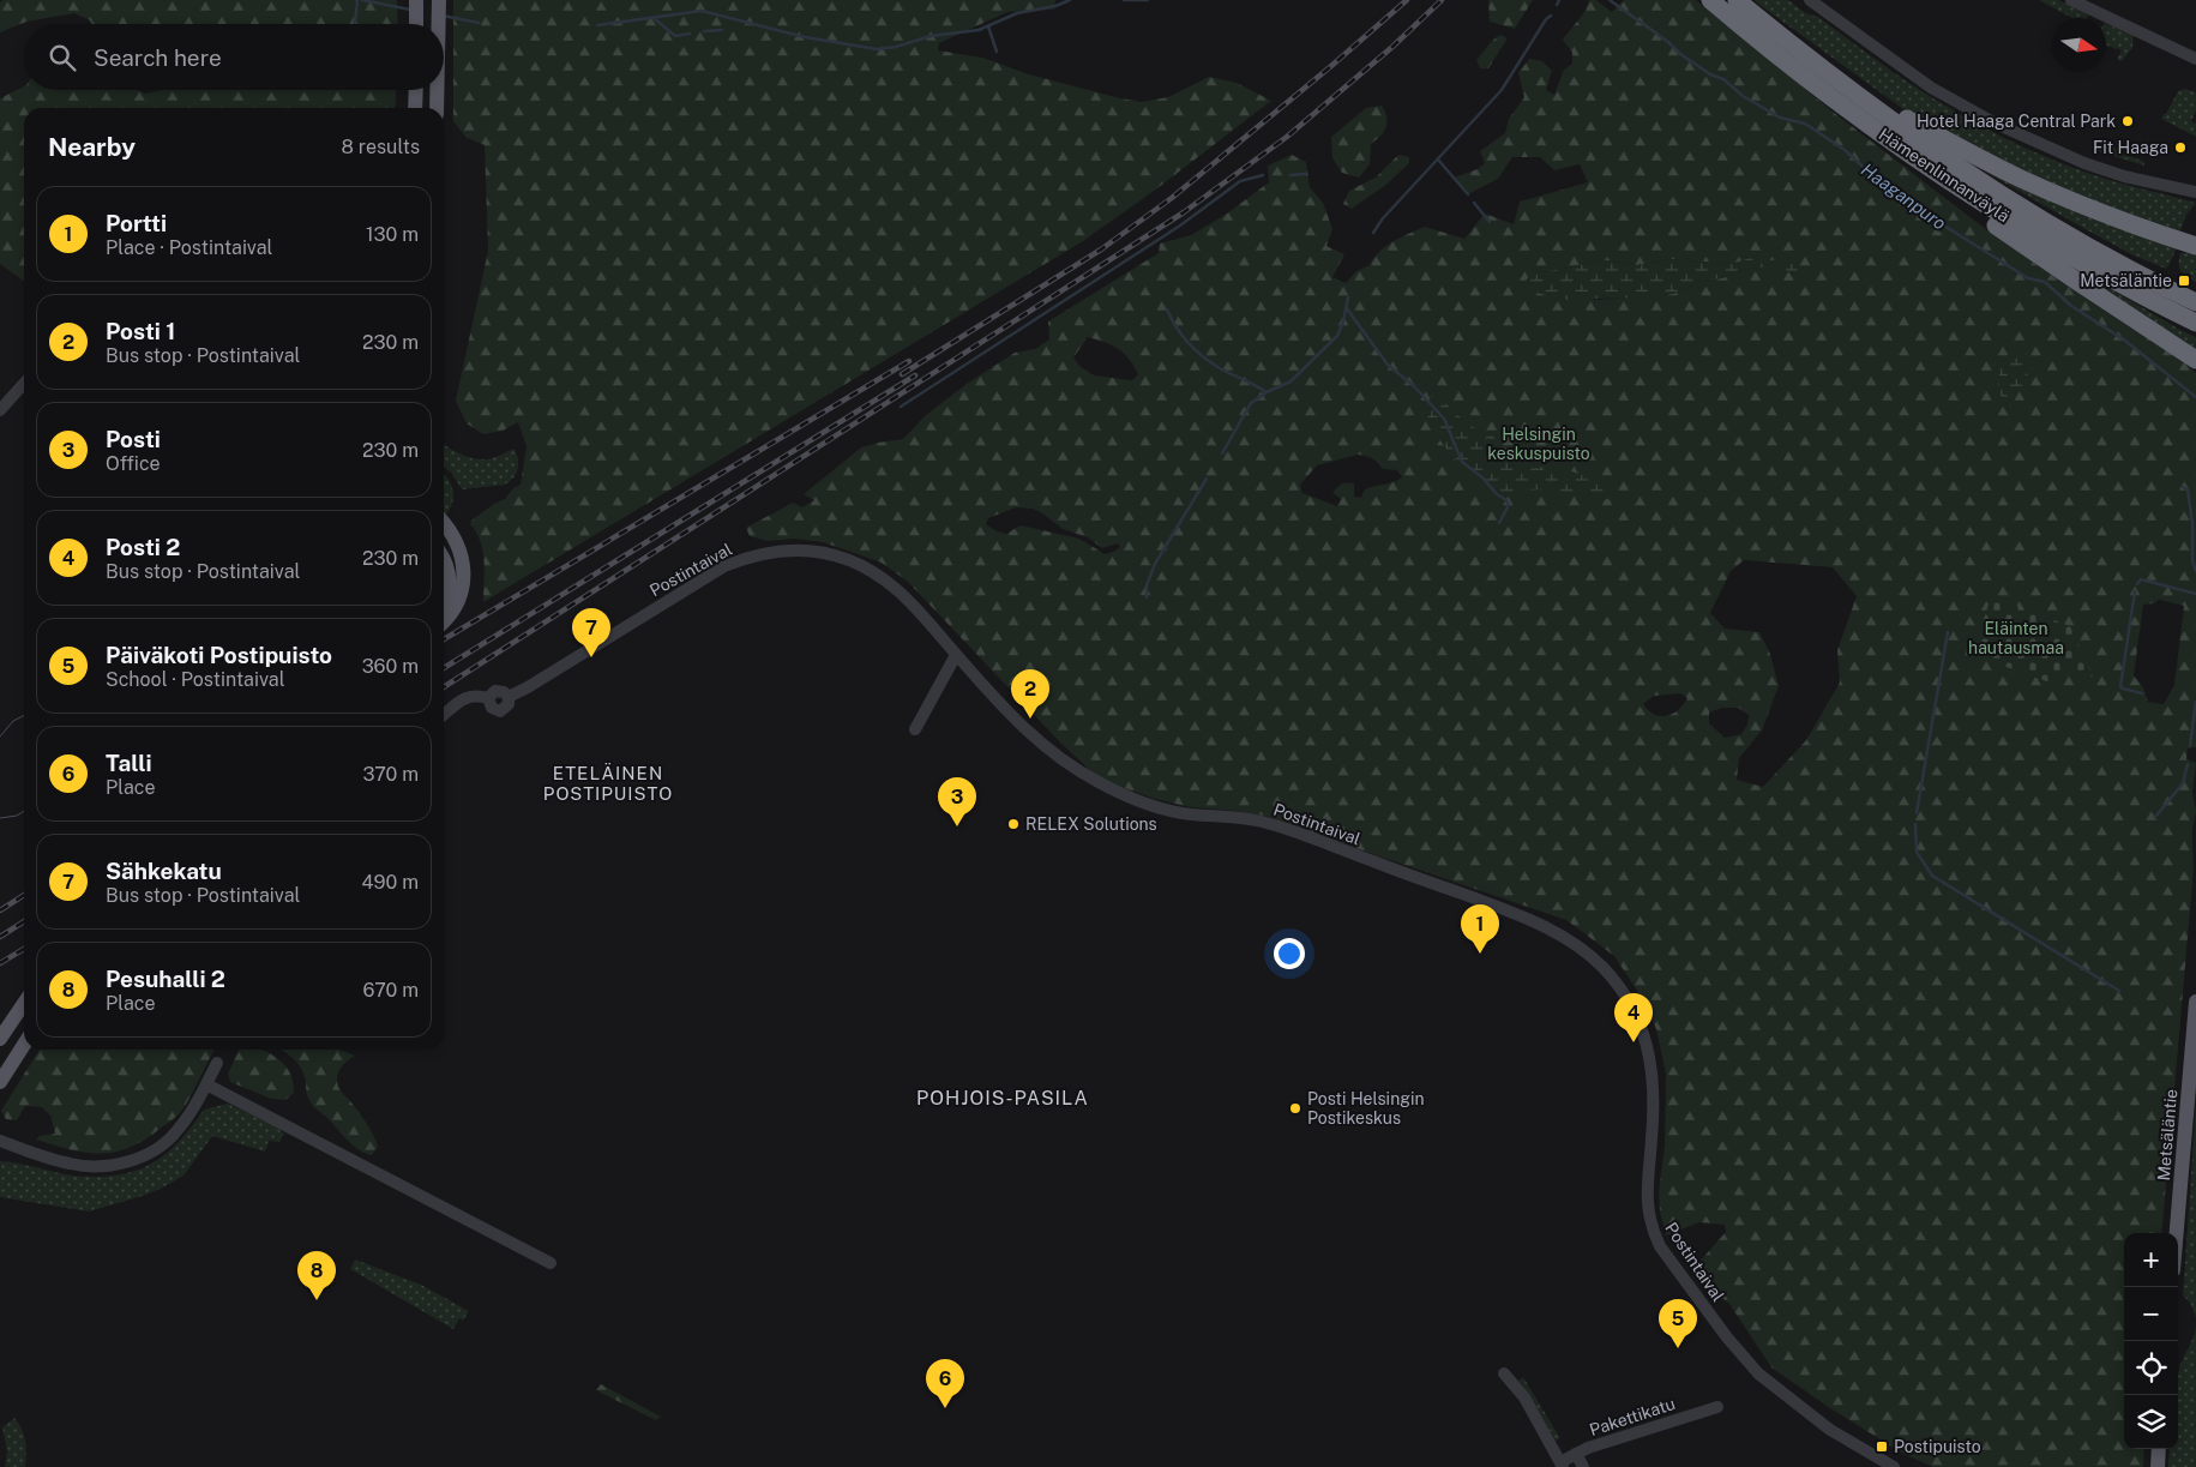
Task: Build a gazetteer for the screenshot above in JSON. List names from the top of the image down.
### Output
{
  "streets": {
    "highway": ["Hämeenlinnanväylä"],
    "main road": ["Metsäläntie"],
    "street": ["Postintaival", "Pakettikatu"]
  },
  "districts": ["ETELÄINEN POSTIPUISTO", "POHJOIS-PASILA"],
  "water": ["Haaganpuro"],
  "parks": ["Helsingin keskuspuisto", "Eläinten hautausmaa"],
  "places": {
    "other": [
      "Hotel Haaga Central Park",
      "Fit Haaga",
      "RELEX Solutions",
      "Posti Helsingin Postikeskus"
    ],
    "transit": ["Metsäläntie", "Postipuisto"]
  },
  "north": "right",
  "page": {
    "search": "Search here",
    "heading": ["Nearby", "8 results"],
    "list": [
      {
        "mark": "1",
        "name": "Portti",
        "note": "Place · Postintaival",
        "value": "130 m"
      },
      {
        "mark": "2",
        "name": "Posti 1",
        "note": "Bus stop · Postintaival",
        "value": "230 m"
      },
      {
        "mark": "3",
        "name": "Posti",
        "note": "Office",
        "value": "230 m"
      },
      {
        "mark": "4",
        "name": "Posti 2",
        "note": "Bus stop · Postintaival",
        "value": "230 m"
      },
      {
        "mark": "5",
        "name": "Päiväkoti Postipuisto",
        "note": "School · Postintaival",
        "value": "360 m"
      },
      {
        "mark": "6",
        "name": "Talli",
        "note": "Place",
        "value": "370 m"
      },
      {
        "mark": "7",
        "name": "Sähkekatu",
        "note": "Bus stop · Postintaival",
        "value": "490 m"
      },
      {
        "mark": "8",
        "name": "Pesuhalli 2",
        "note": "Place",
        "value": "670 m"
      }
    ],
    "pins": [
      "7",
      "2",
      "3",
      "1",
      "4",
      "8",
      "5",
      "6"
    ],
    "map_buttons": ["+", "−"]
  }
}
